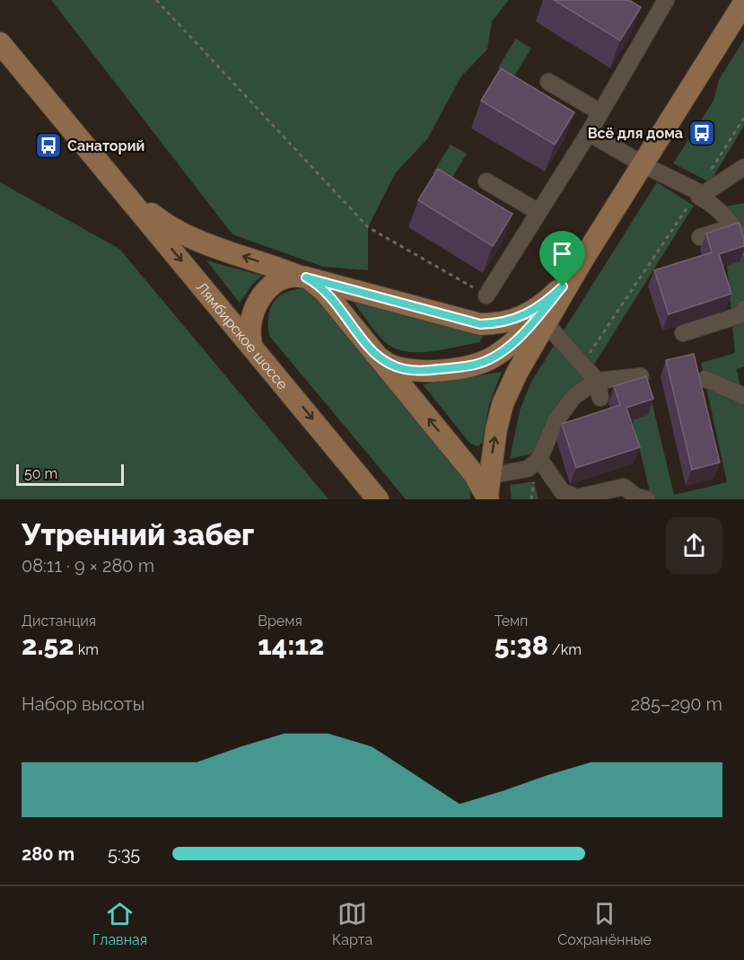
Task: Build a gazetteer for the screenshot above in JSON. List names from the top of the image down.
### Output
{
  "streets": {
    "main road": ["Лямбирское шоссе"]
  },
  "places": {
    "bus stop": ["Всё для дома", "Санаторий"]
  },
  "scale_bar": "50 m",
  "page": {
    "scale": "50 m",
    "heading": ["Утренний забег", "08:11 · 9 × 280 m"],
    "stats": [
      ["Дистанция", "2.52 km"],
      ["Время", "14:12"],
      ["Темп", "5:38 /km"]
    ],
    "chart": ["Набор высоты", "285–290 m"],
    "list": [
      {
        "name": "280 m",
        "note": "5:35"
      }
    ],
    "tabs": ["Главная", "Карта", "Сохранённые"]
  }
}
